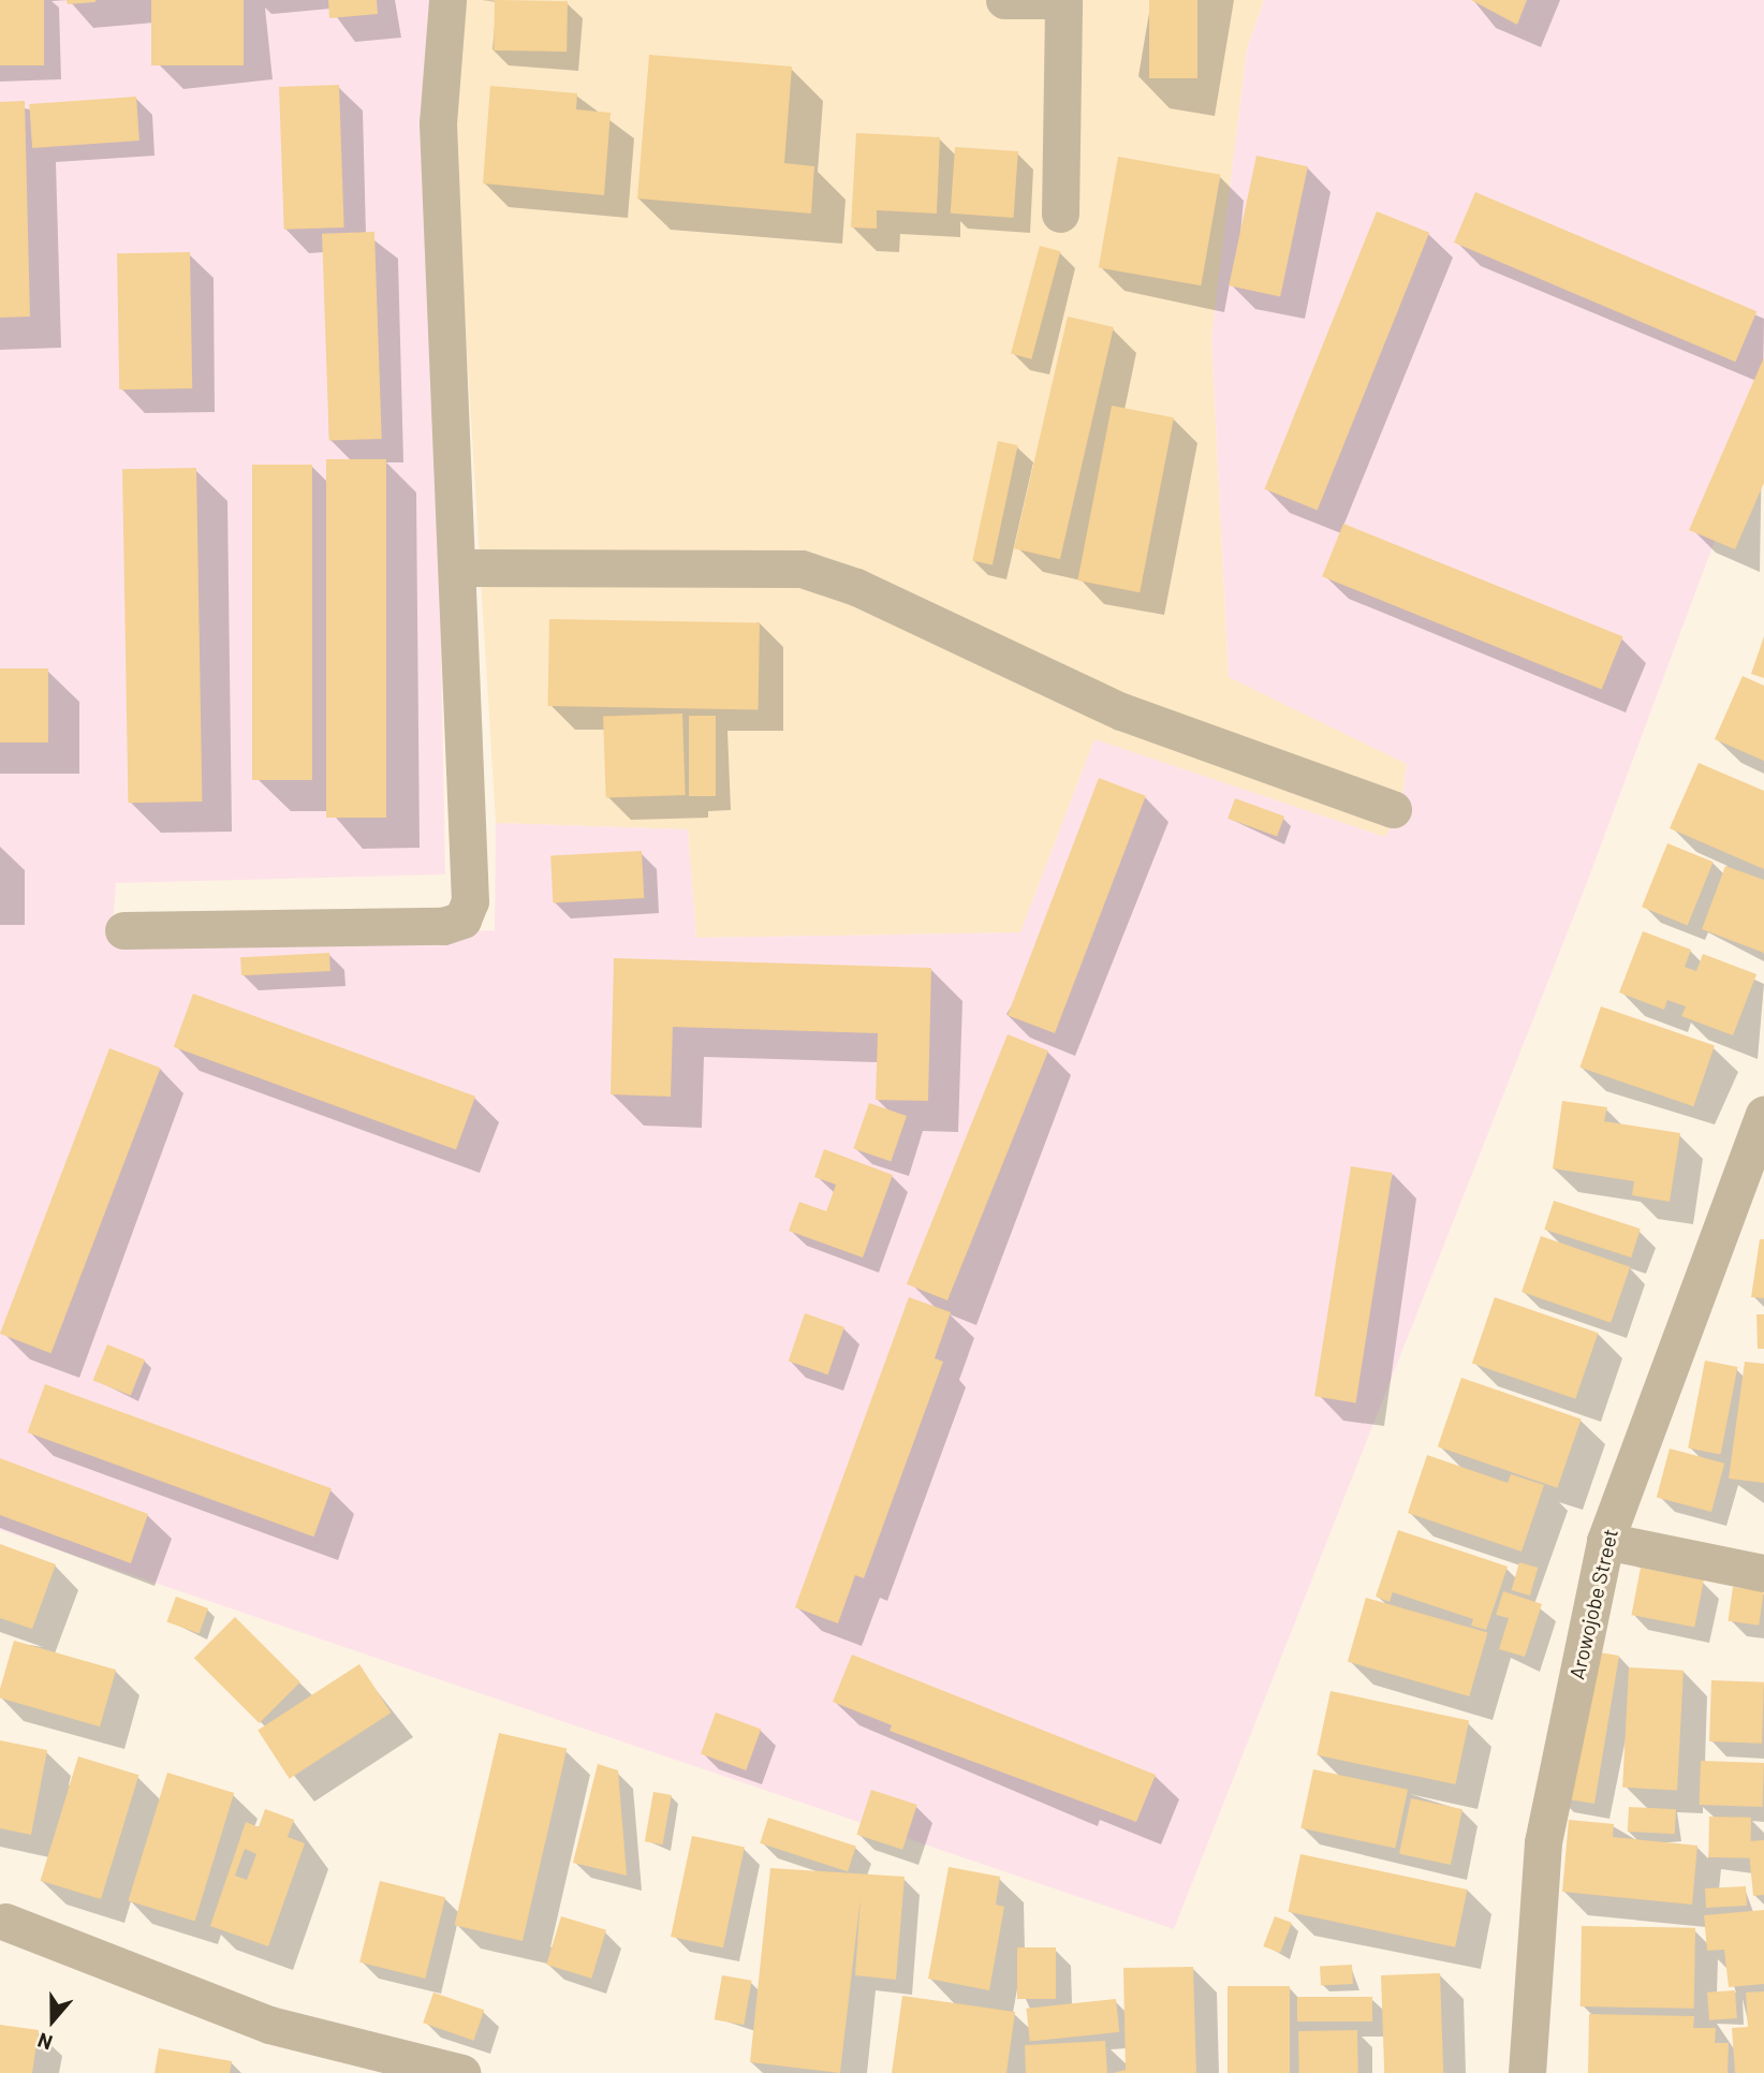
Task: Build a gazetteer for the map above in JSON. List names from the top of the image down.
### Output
{
  "streets": {
    "street": ["Arowojobe Street"]
  },
  "north": "bottom"
}
